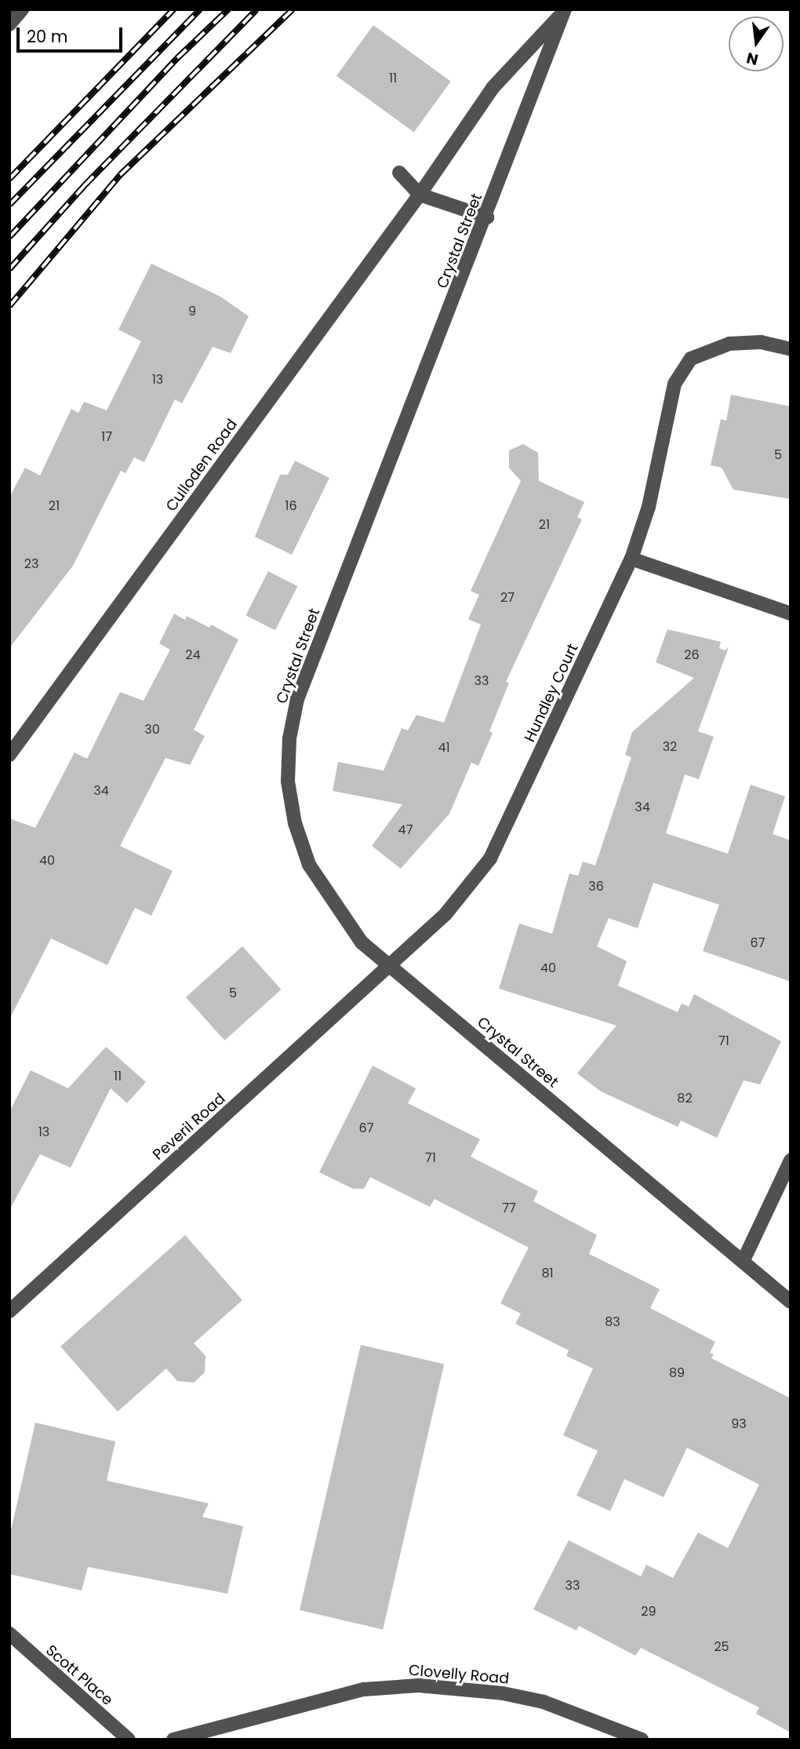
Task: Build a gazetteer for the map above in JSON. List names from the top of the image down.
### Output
{
  "streets": {
    "street": [
      "Crystal Street",
      "Culloden Road",
      "Hundley Court",
      "Peveril Road",
      "Clovelly Road",
      "Scott Place"
    ]
  },
  "crossings": [
    ["Crystal Street", "Culloden Road"],
    ["Crystal Street", "Hundley Court"],
    ["Crystal Street", "Peveril Road"],
    ["Hundley Court", "Peveril Road"]
  ],
  "house_numbers": [
    "11",
    "9",
    "13",
    "17",
    "5",
    "21",
    "16",
    "21",
    "23",
    "27",
    "24",
    "26",
    "33",
    "30",
    "32",
    "41",
    "34",
    "34",
    "47",
    "40",
    "36",
    "67",
    "40",
    "5",
    "71",
    "11",
    "82",
    "67",
    "13",
    "71",
    "77",
    "81",
    "83",
    "89",
    "93",
    "33",
    "29",
    "25"
  ],
  "scale_bar": "20 m",
  "north": "bottom"
}
